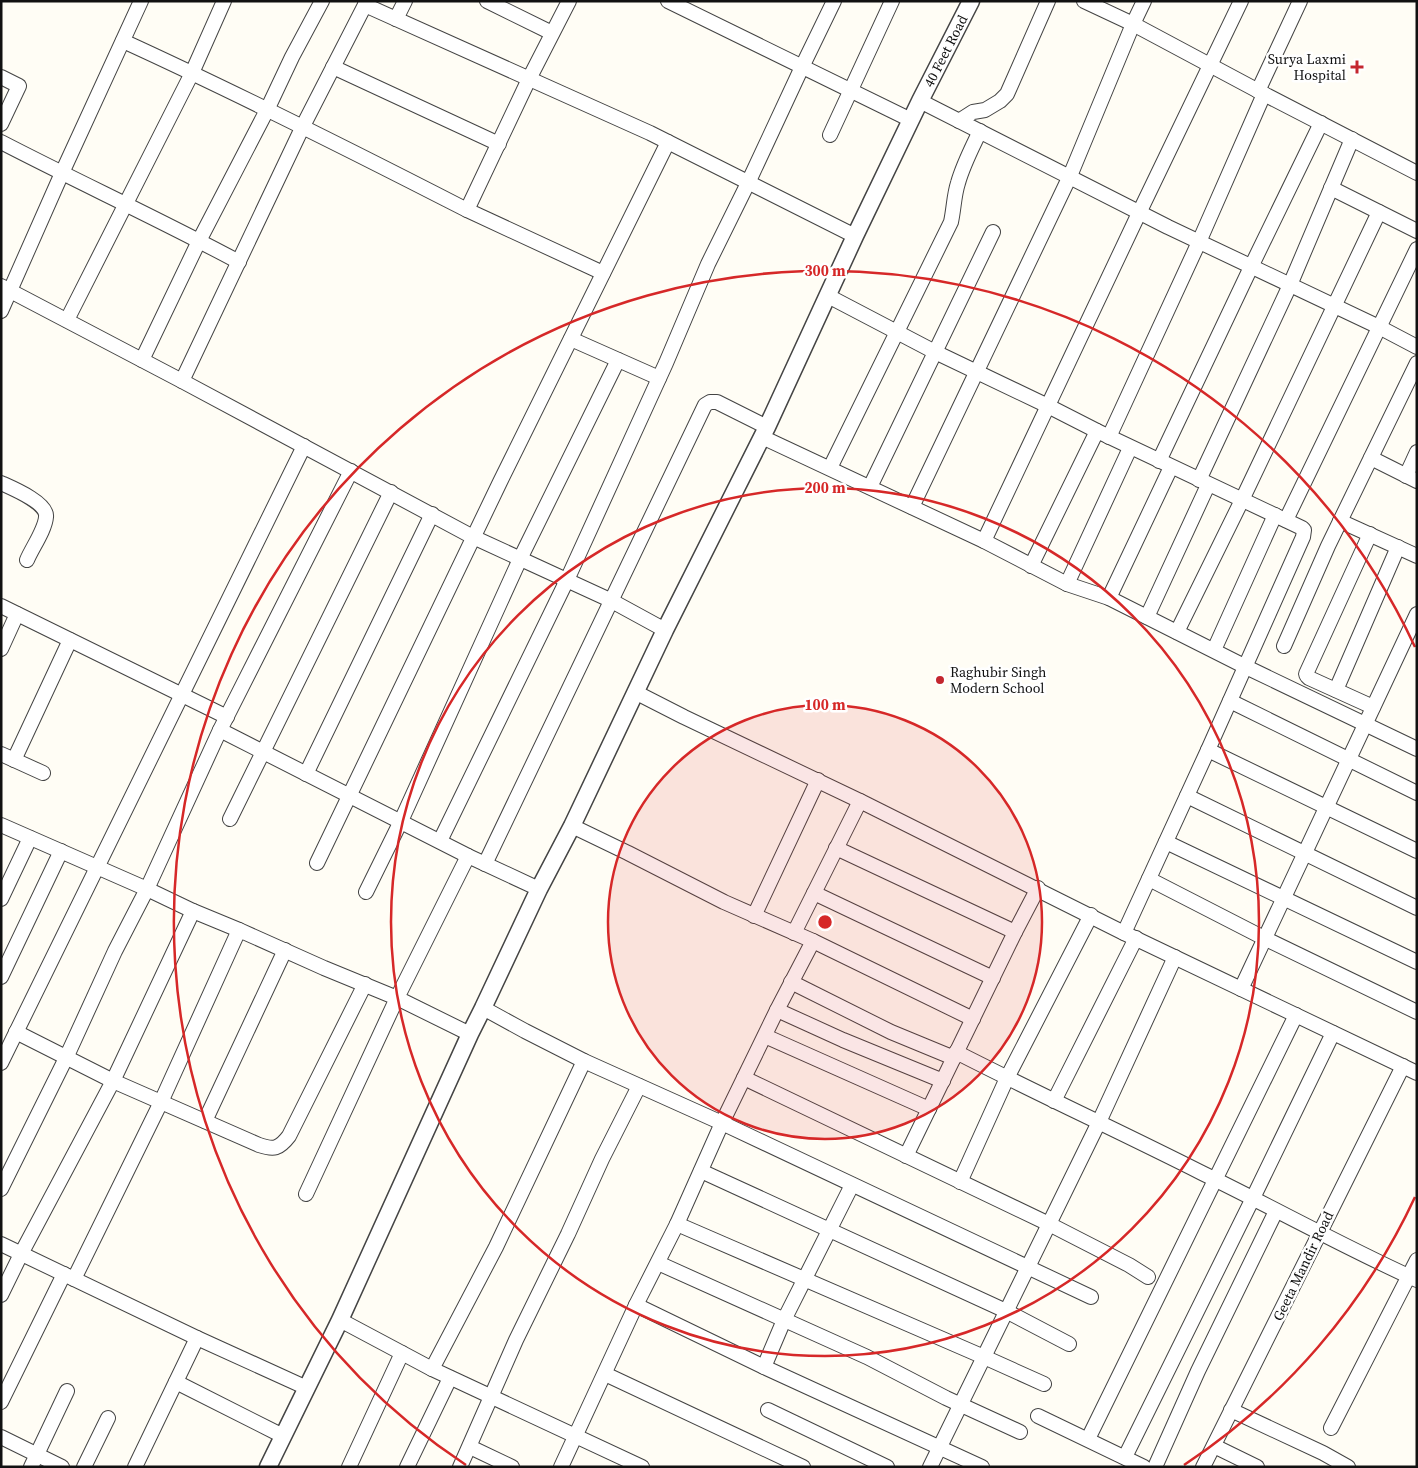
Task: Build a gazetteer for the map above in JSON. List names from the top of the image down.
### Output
{
  "streets": {
    "street": ["40 Feet Road", "Geeta Mandir Road"]
  },
  "places": {
    "health": ["Surya Laxmi Hospital"],
    "other": ["Raghubir Singh Modern School"]
  },
  "rings": ["300 m", "200 m", "100 m"]
}
